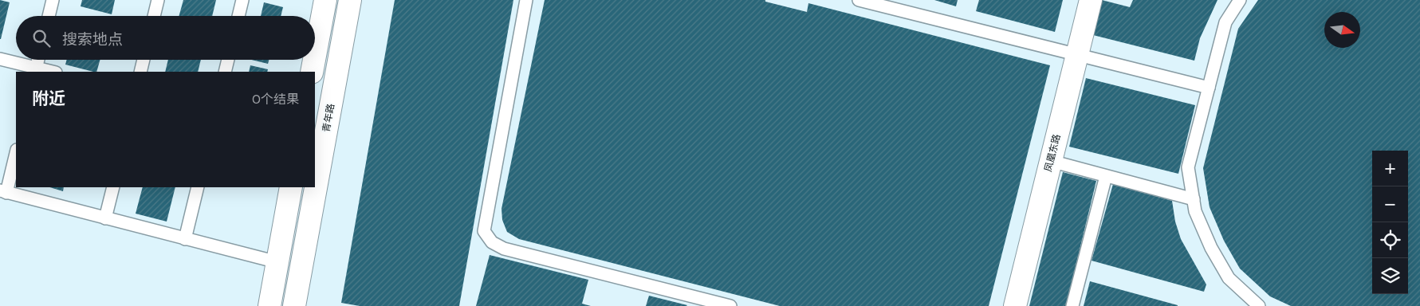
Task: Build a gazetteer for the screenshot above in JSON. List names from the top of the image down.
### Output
{
  "streets": {
    "street": ["青年路", "凤凰东路"]
  },
  "north": "right",
  "page": {
    "search": "搜索地点",
    "heading": ["附近", "0个结果"],
    "map_buttons": ["+", "−"]
  }
}
